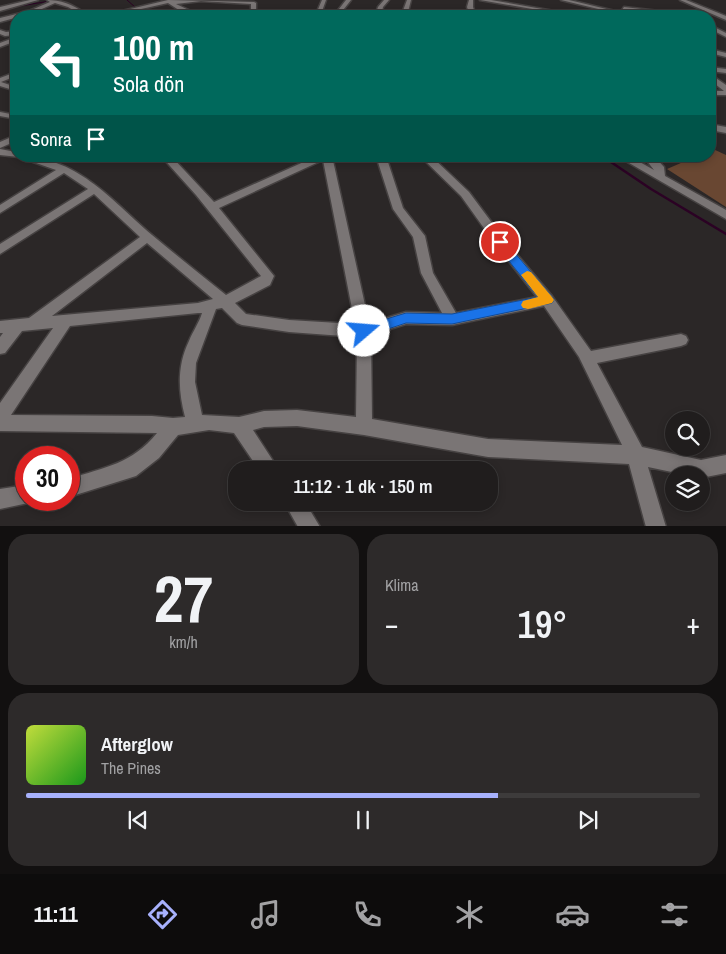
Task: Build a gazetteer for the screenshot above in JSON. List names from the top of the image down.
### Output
{
  "page": {
    "turn": ["100 m", "Sola dön"],
    "then": "Sonra",
    "limit": "30",
    "trip": "11:12 · 1 dk · 150 m",
    "tile": [
      ["27", "km/h"],
      "Klima"
    ],
    "heat": ["−", "19°", "+"],
    "song": ["Afterglow", "The Pines"],
    "tabs": "11:11"
  }
}
